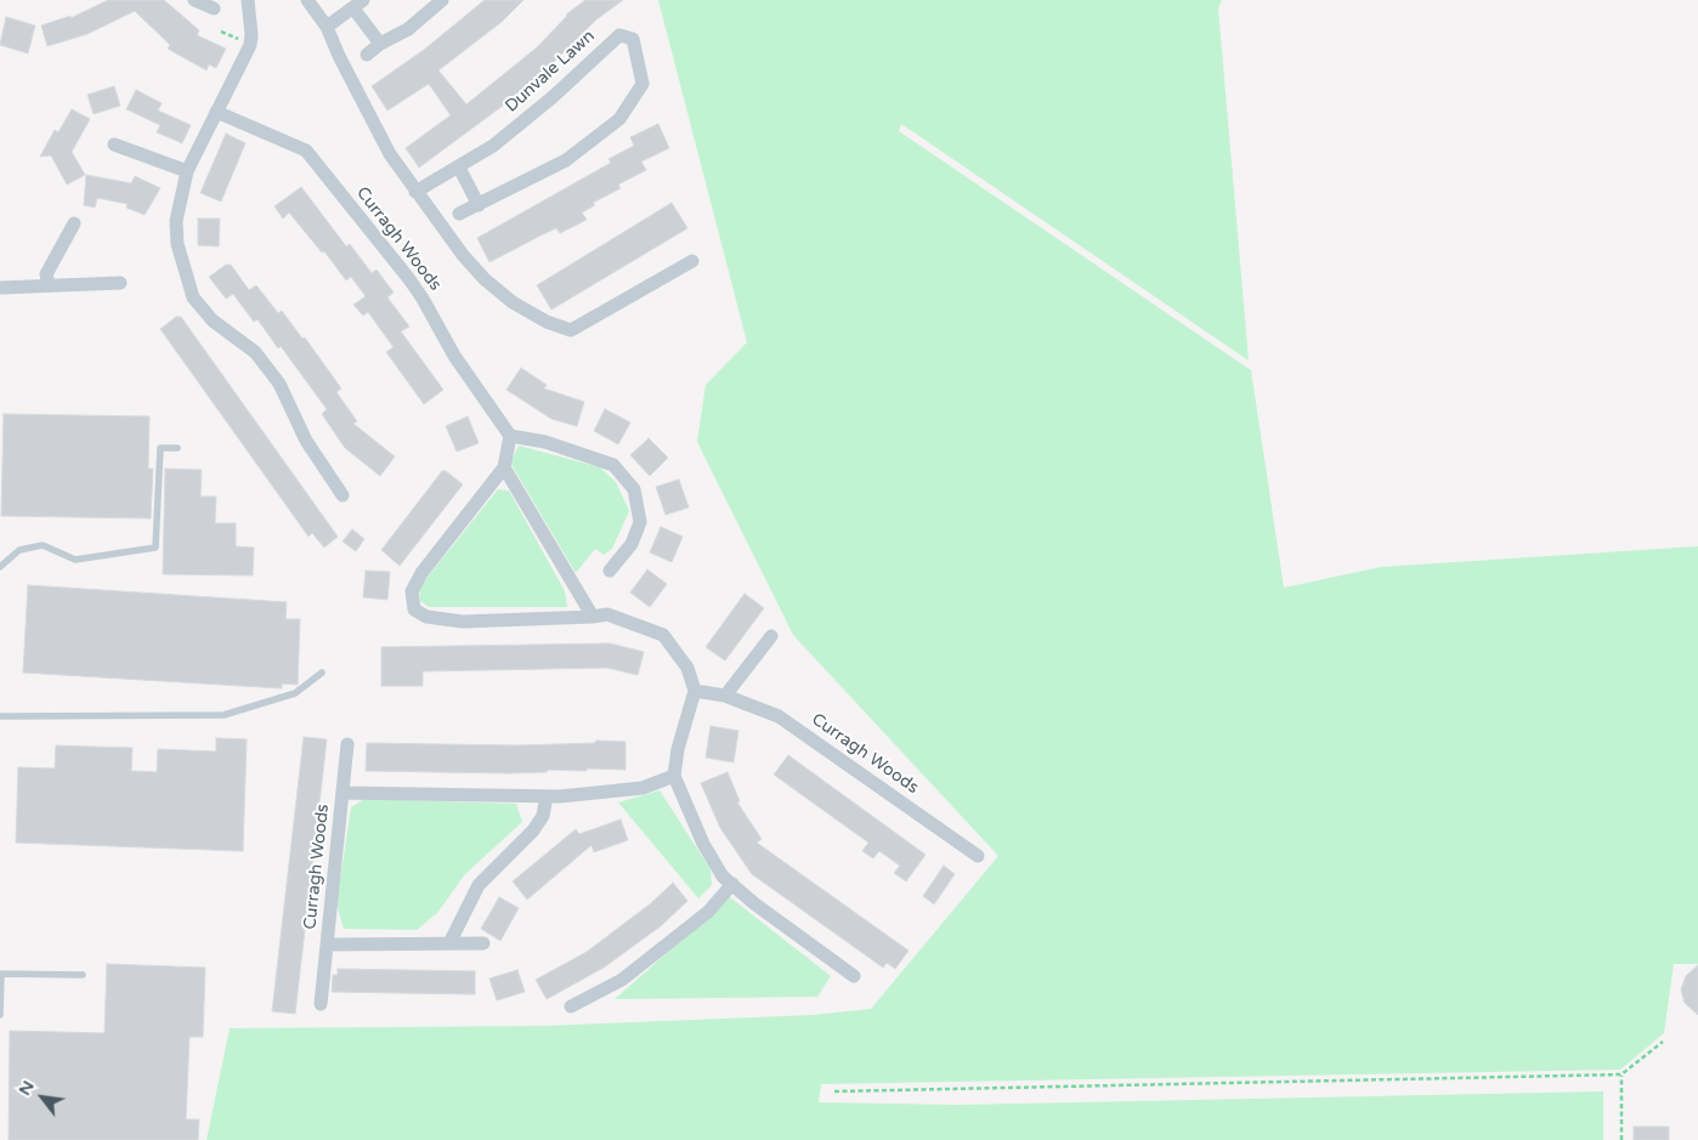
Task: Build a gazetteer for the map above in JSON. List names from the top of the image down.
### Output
{
  "streets": {
    "street": ["Dunvale Lawn", "Curragh Woods"]
  },
  "north": "top left"
}
